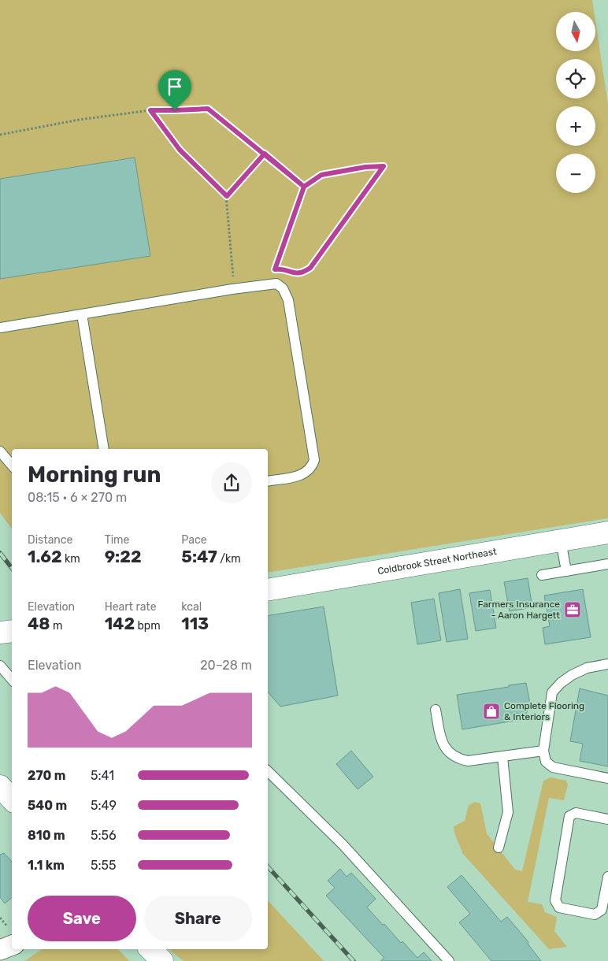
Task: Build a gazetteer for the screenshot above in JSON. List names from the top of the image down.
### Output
{
  "streets": {
    "street": ["Coldbrook Street Northeast"]
  },
  "places": {
    "office": ["Farmers Insurance - Aaron Hargett"],
    "shop": ["Complete Flooring & Interiors"]
  },
  "north": "bottom",
  "page": {
    "map_buttons": ["+", "−"],
    "heading": ["Morning run", "08:15 · 6 × 270 m"],
    "stats": [
      ["Distance", "1.62 km"],
      ["Time", "9:22"],
      ["Pace", "5:47 /km"],
      ["Elevation", "48 m"],
      ["Heart rate", "142 bpm"],
      ["kcal", "113"]
    ],
    "chart": ["Elevation", "20–28 m"],
    "list": [
      {
        "name": "270 m",
        "note": "5:41"
      },
      {
        "name": "540 m",
        "note": "5:49"
      },
      {
        "name": "810 m",
        "note": "5:56"
      },
      {
        "name": "1.1 km",
        "note": "5:55"
      }
    ],
    "buttons": ["Save", "Share"]
  }
}
